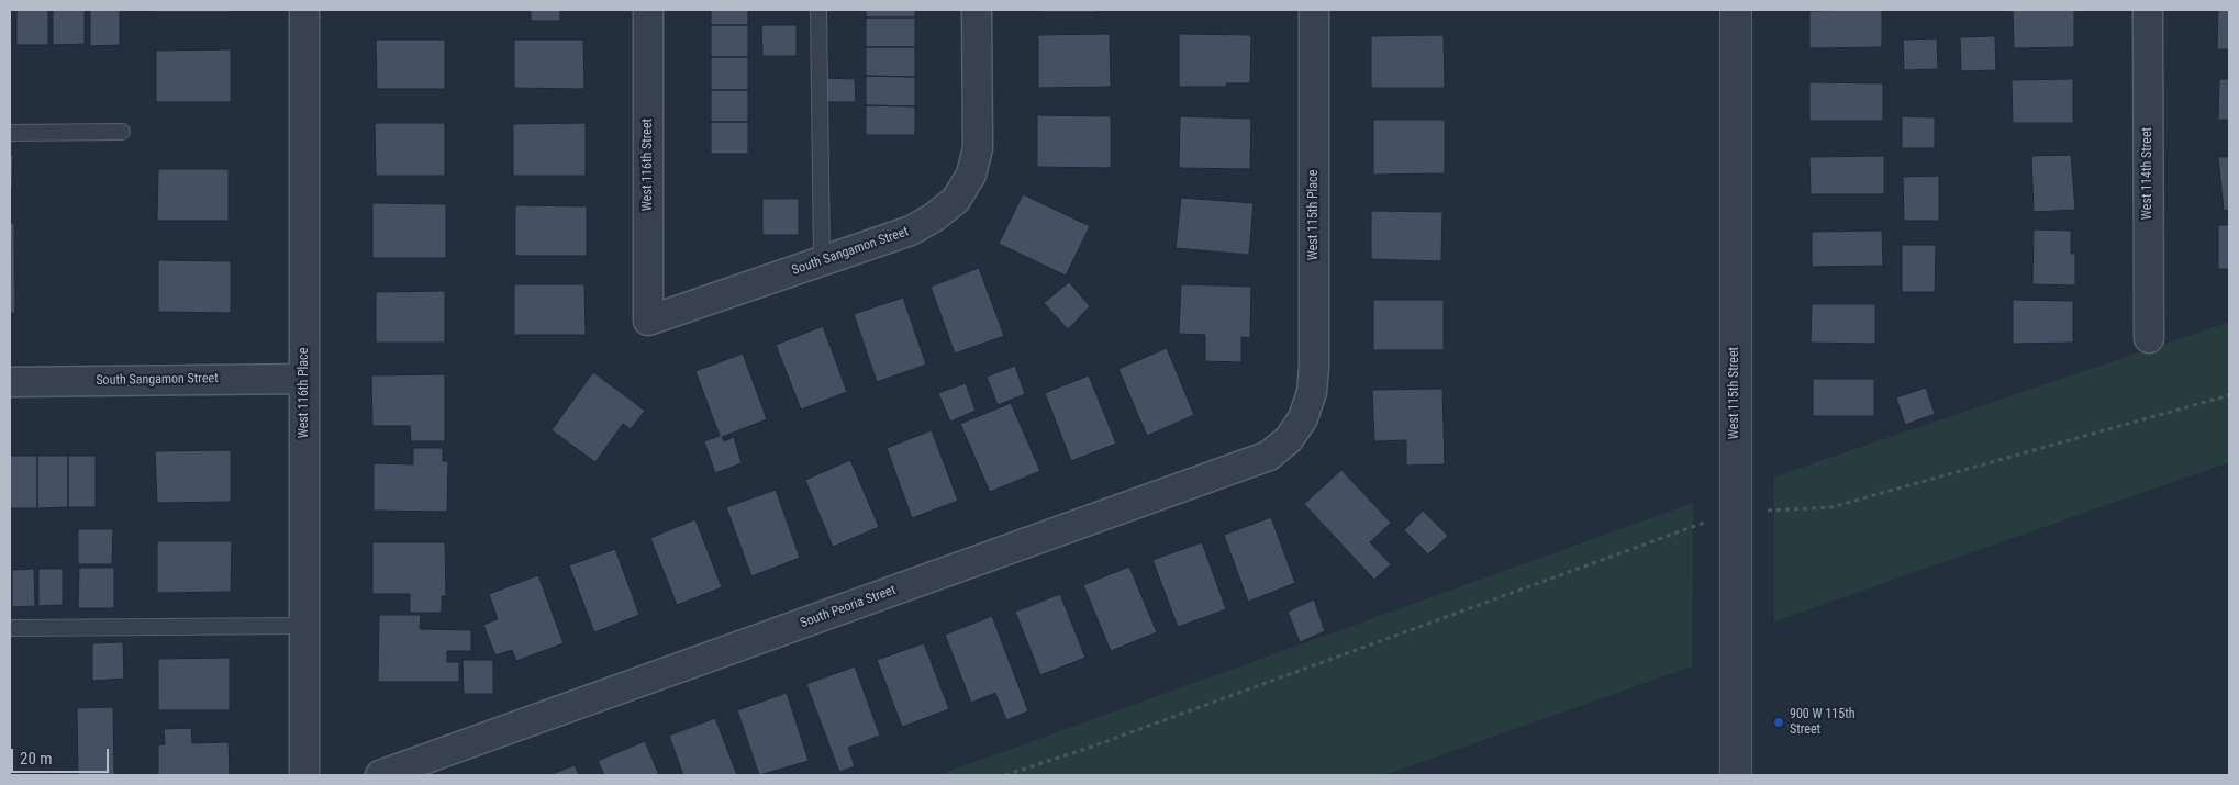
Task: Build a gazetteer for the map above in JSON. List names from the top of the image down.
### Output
{
  "streets": {
    "street": [
      "West 116th Street",
      "West 114th Street",
      "West 115th Place",
      "South Sangamon Street",
      "West 116th Place",
      "West 115th Street",
      "South Peoria Street"
    ]
  },
  "crossings": [
    ["West 116th Street", "South Sangamon Street"],
    ["West 115th Place", "South Peoria Street"],
    ["South Sangamon Street", "West 116th Place"]
  ],
  "places": ["900 W 115th Street"],
  "scale_bar": "20 m"
}
